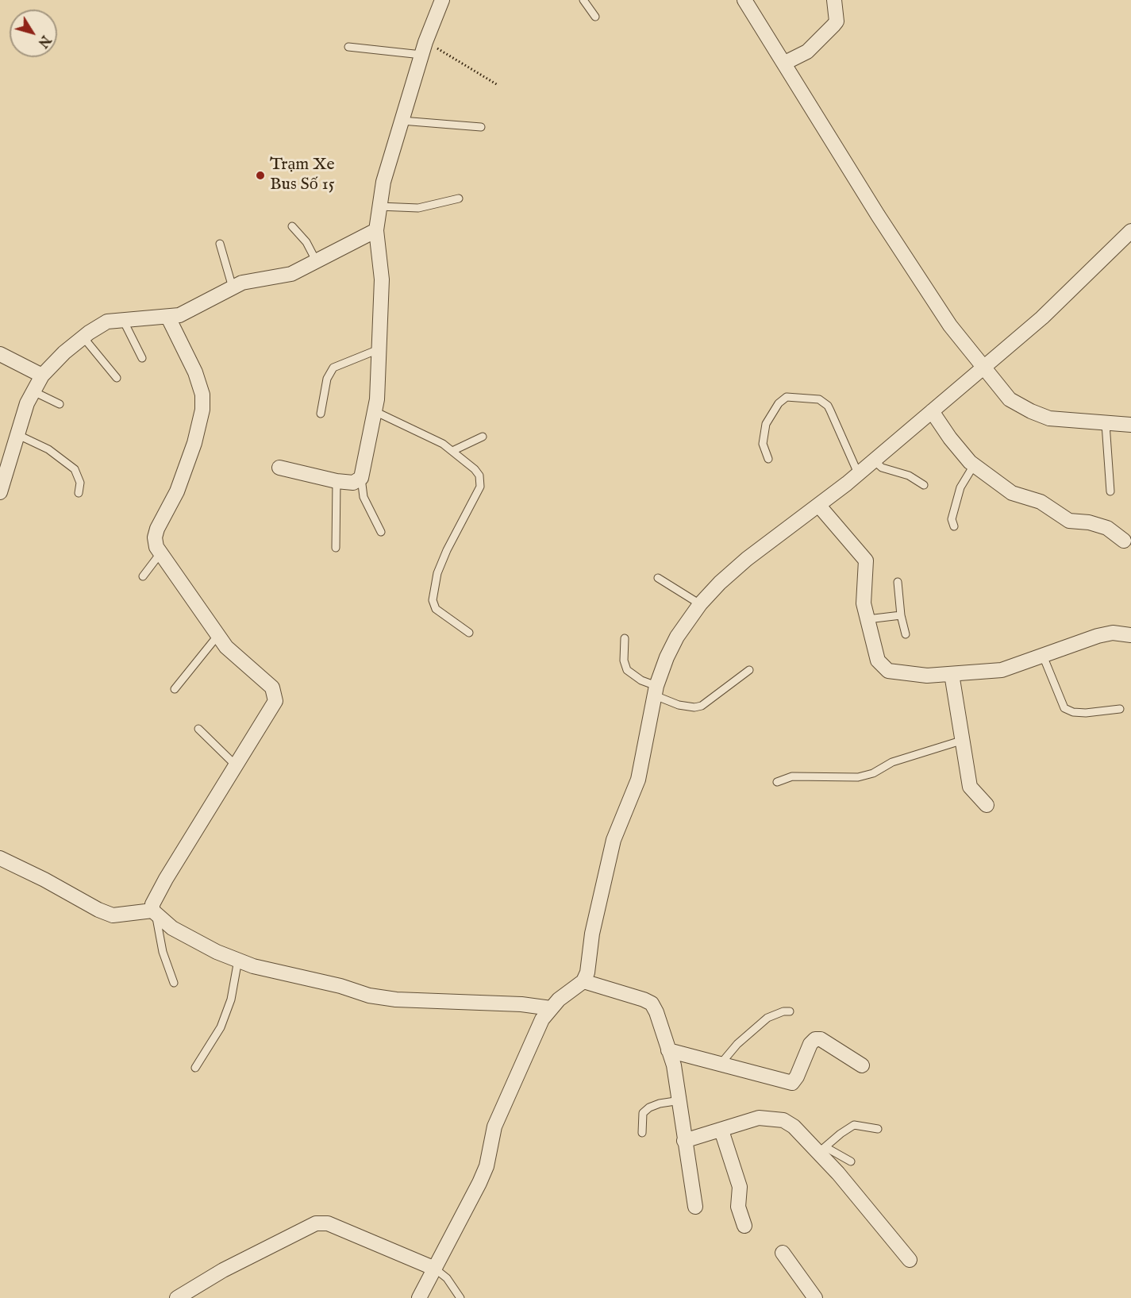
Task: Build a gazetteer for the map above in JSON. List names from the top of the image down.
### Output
{
  "places": ["Trạm Xe Bus Số 15"],
  "north": "bottom right"
}
